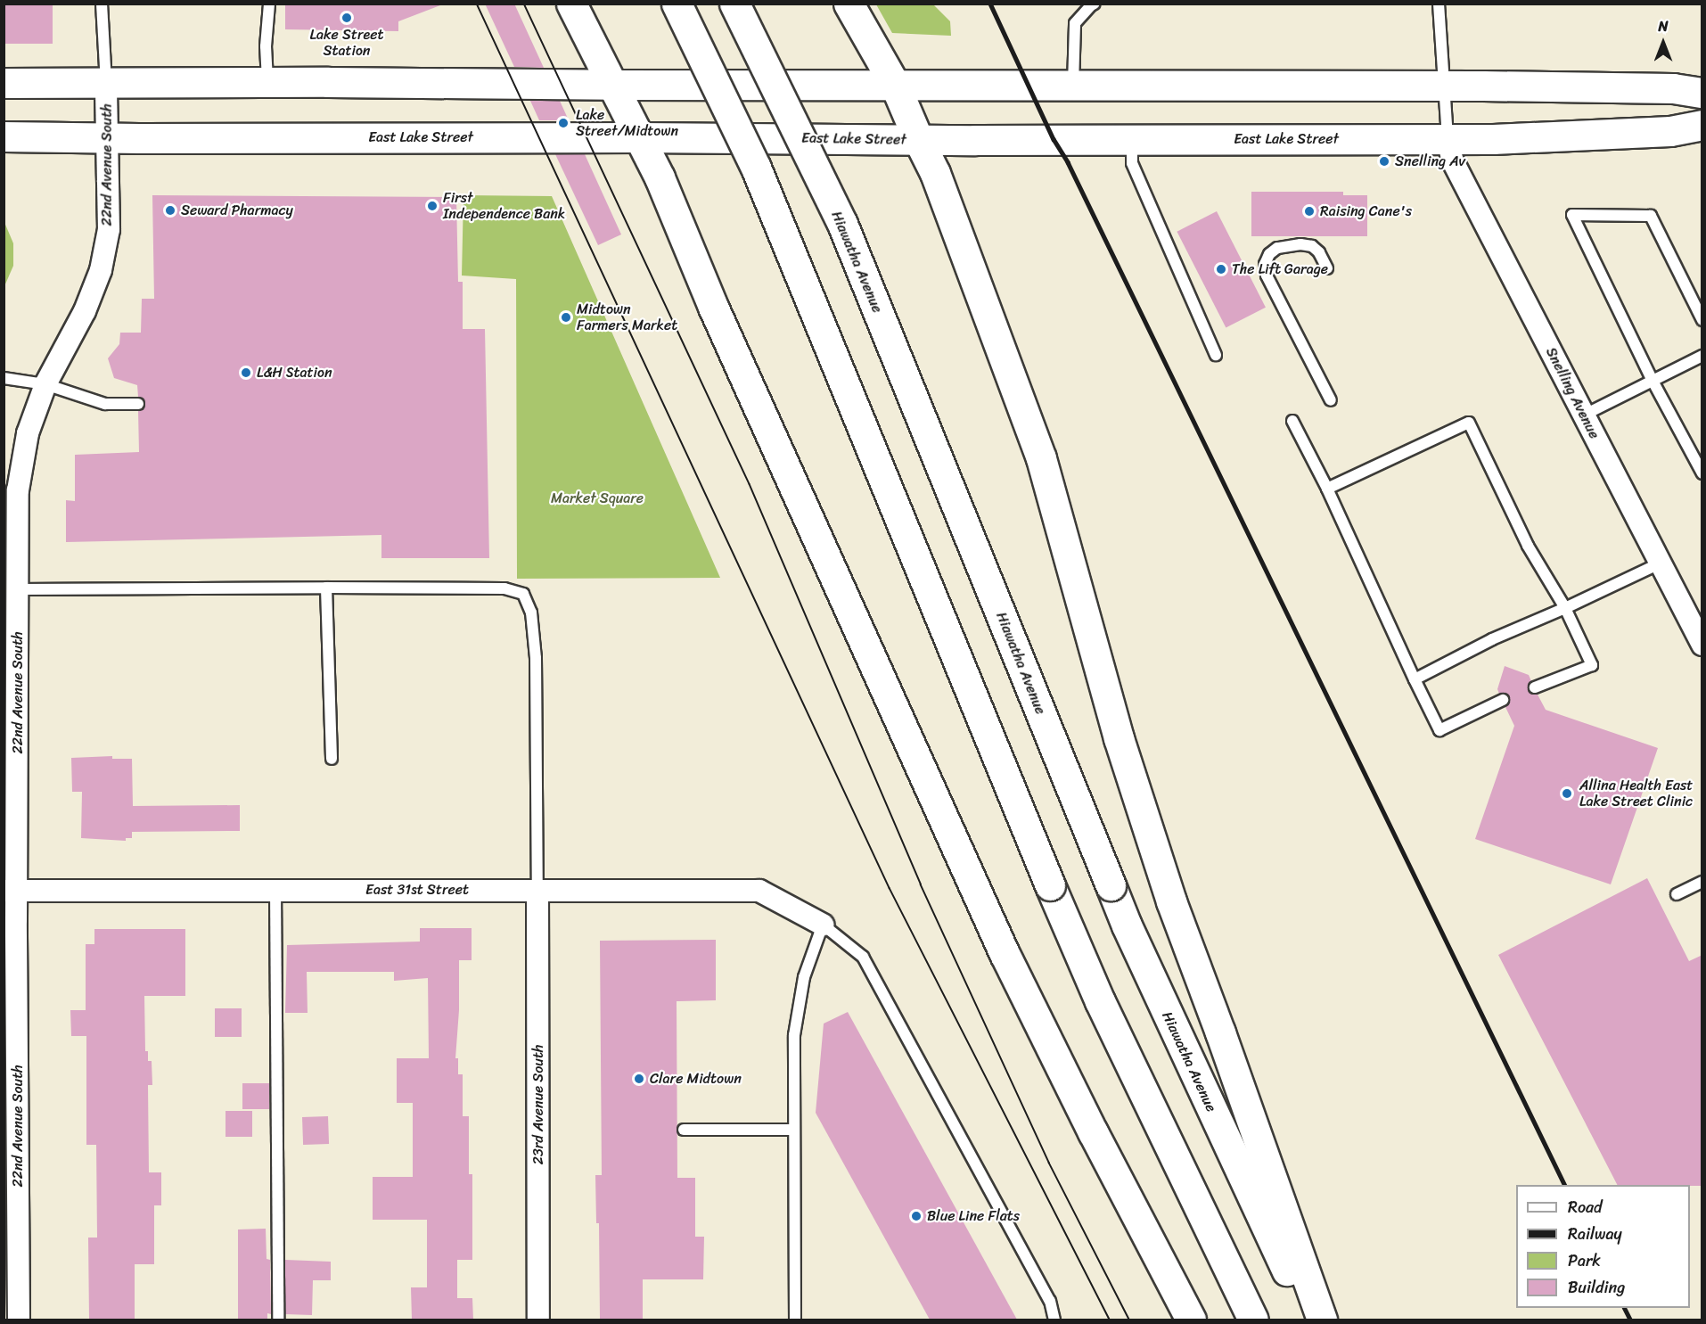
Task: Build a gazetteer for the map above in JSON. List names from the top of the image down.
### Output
{
  "streets": {
    "main road": ["East Lake Street", "Hiawatha Avenue"],
    "street": [
      "22nd Avenue South",
      "Snelling Avenue",
      "East 31st Street",
      "23rd Avenue South"
    ]
  },
  "crossings": [
    ["East Lake Street", "22nd Avenue South"],
    ["East Lake Street", "Snelling Avenue"],
    ["22nd Avenue South", "East 31st Street"],
    ["East 31st Street", "23rd Avenue South"]
  ],
  "parks": ["Market Square"],
  "places": [
    "Lake Street Station",
    "Lake Street/Midtown",
    "Snelling Av",
    "First Independence Bank",
    "Seward Pharmacy",
    "Raising Cane's",
    "The Lift Garage",
    "Midtown Farmers Market",
    "L&H Station",
    "Allina Health East Lake Street Clinic",
    "Clare Midtown",
    "Blue Line Flats"
  ],
  "legend": [
    "Road",
    "Railway",
    "Park",
    "Building"
  ],
  "north": "top"
}
